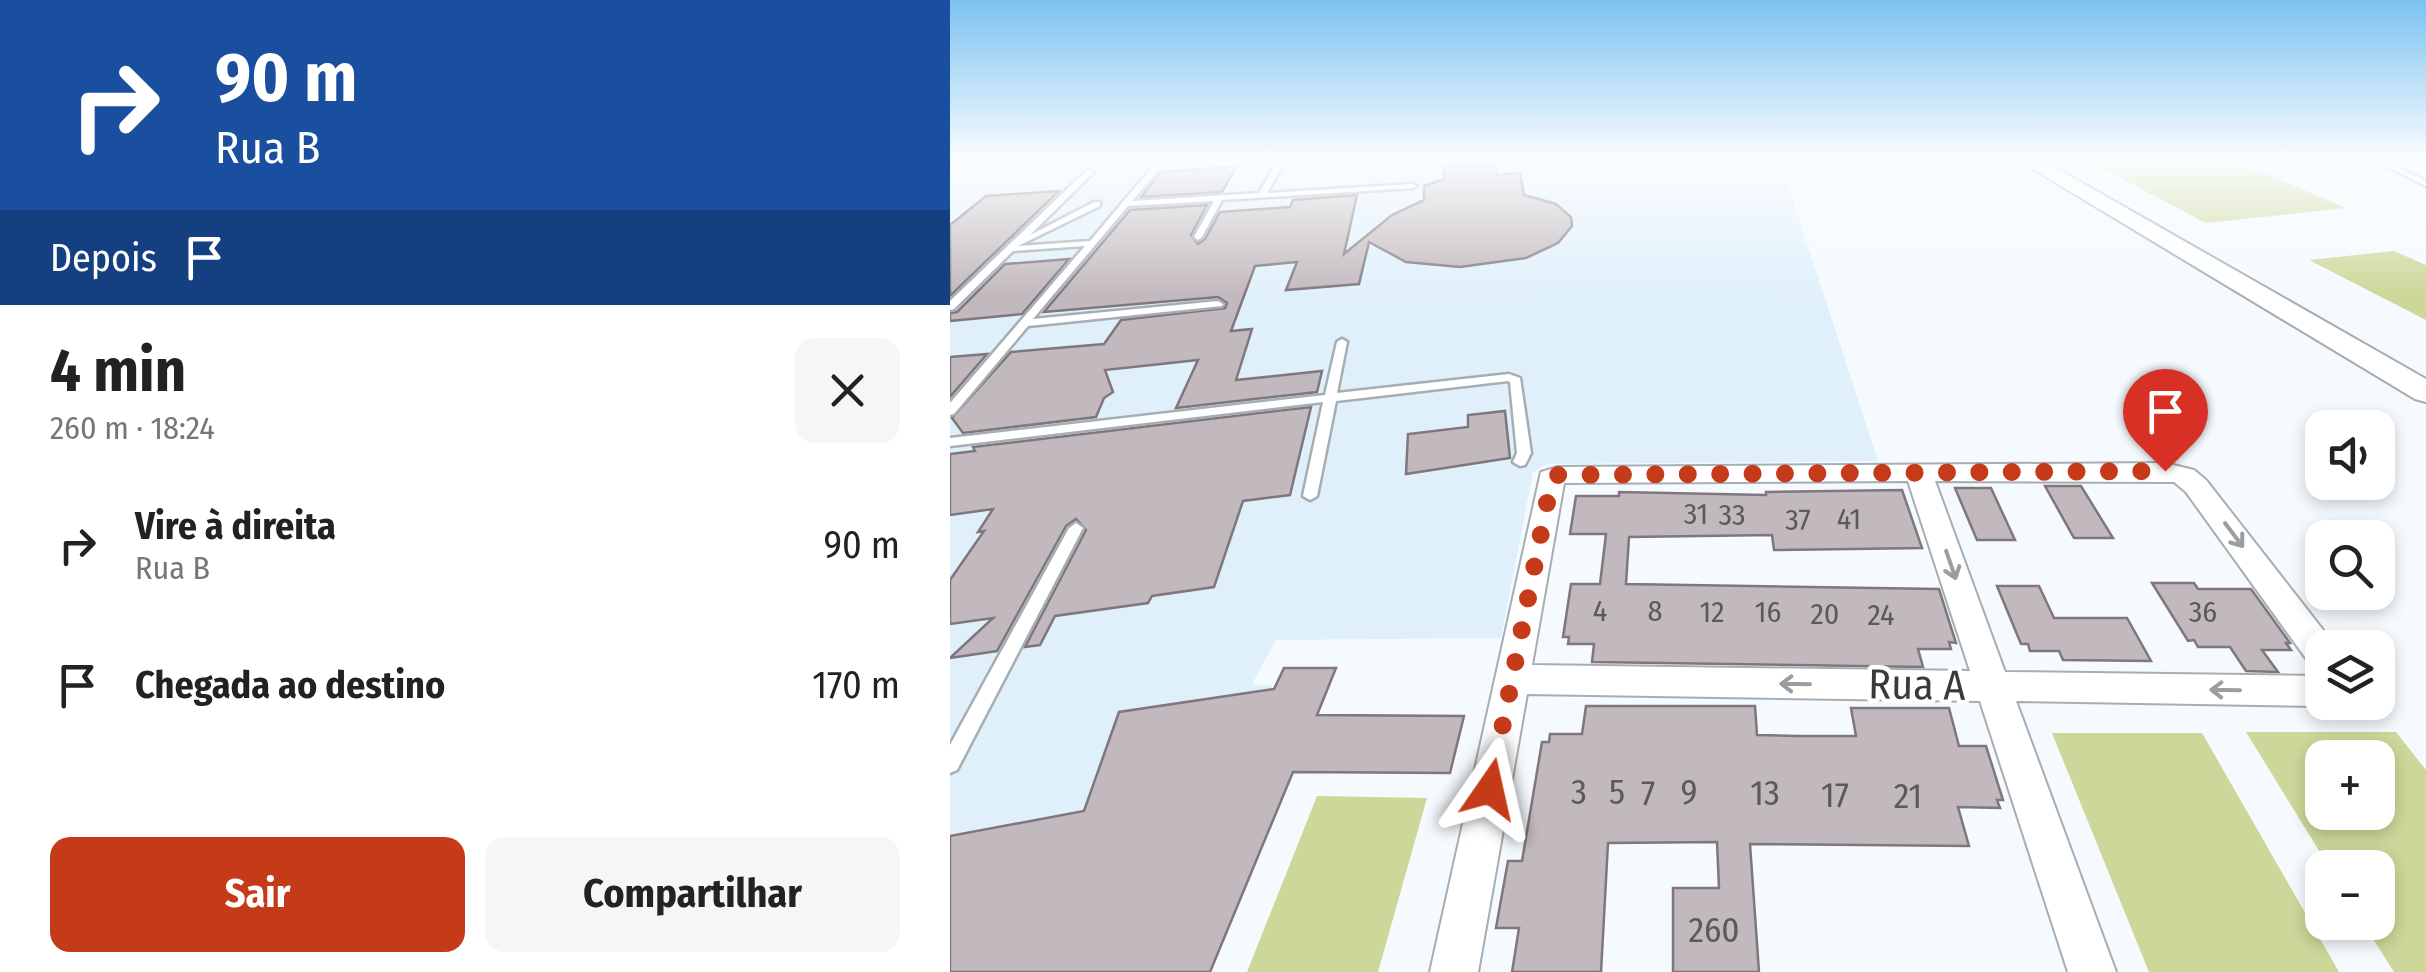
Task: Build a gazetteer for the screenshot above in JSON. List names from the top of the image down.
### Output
{
  "streets": {
    "street": ["Rua A"]
  },
  "one_way": ["Rua A"],
  "house_numbers": [
    "31",
    "33",
    "41",
    "37",
    "4",
    "8",
    "12",
    "16",
    "36",
    "20",
    "24",
    "3",
    "5",
    "9",
    "7",
    "13",
    "17",
    "21",
    "260"
  ],
  "page": {
    "turn": ["90 m", "Rua B"],
    "then": "Depois",
    "heading": ["4 min", "260 m · 18:24"],
    "map_buttons": ["+", "−"],
    "list": [
      {
        "name": "Vire à direita",
        "note": "Rua B",
        "value": "90 m"
      },
      {
        "name": "Chegada ao destino",
        "value": "170 m"
      }
    ],
    "buttons": ["Sair", "Compartilhar"]
  }
}
